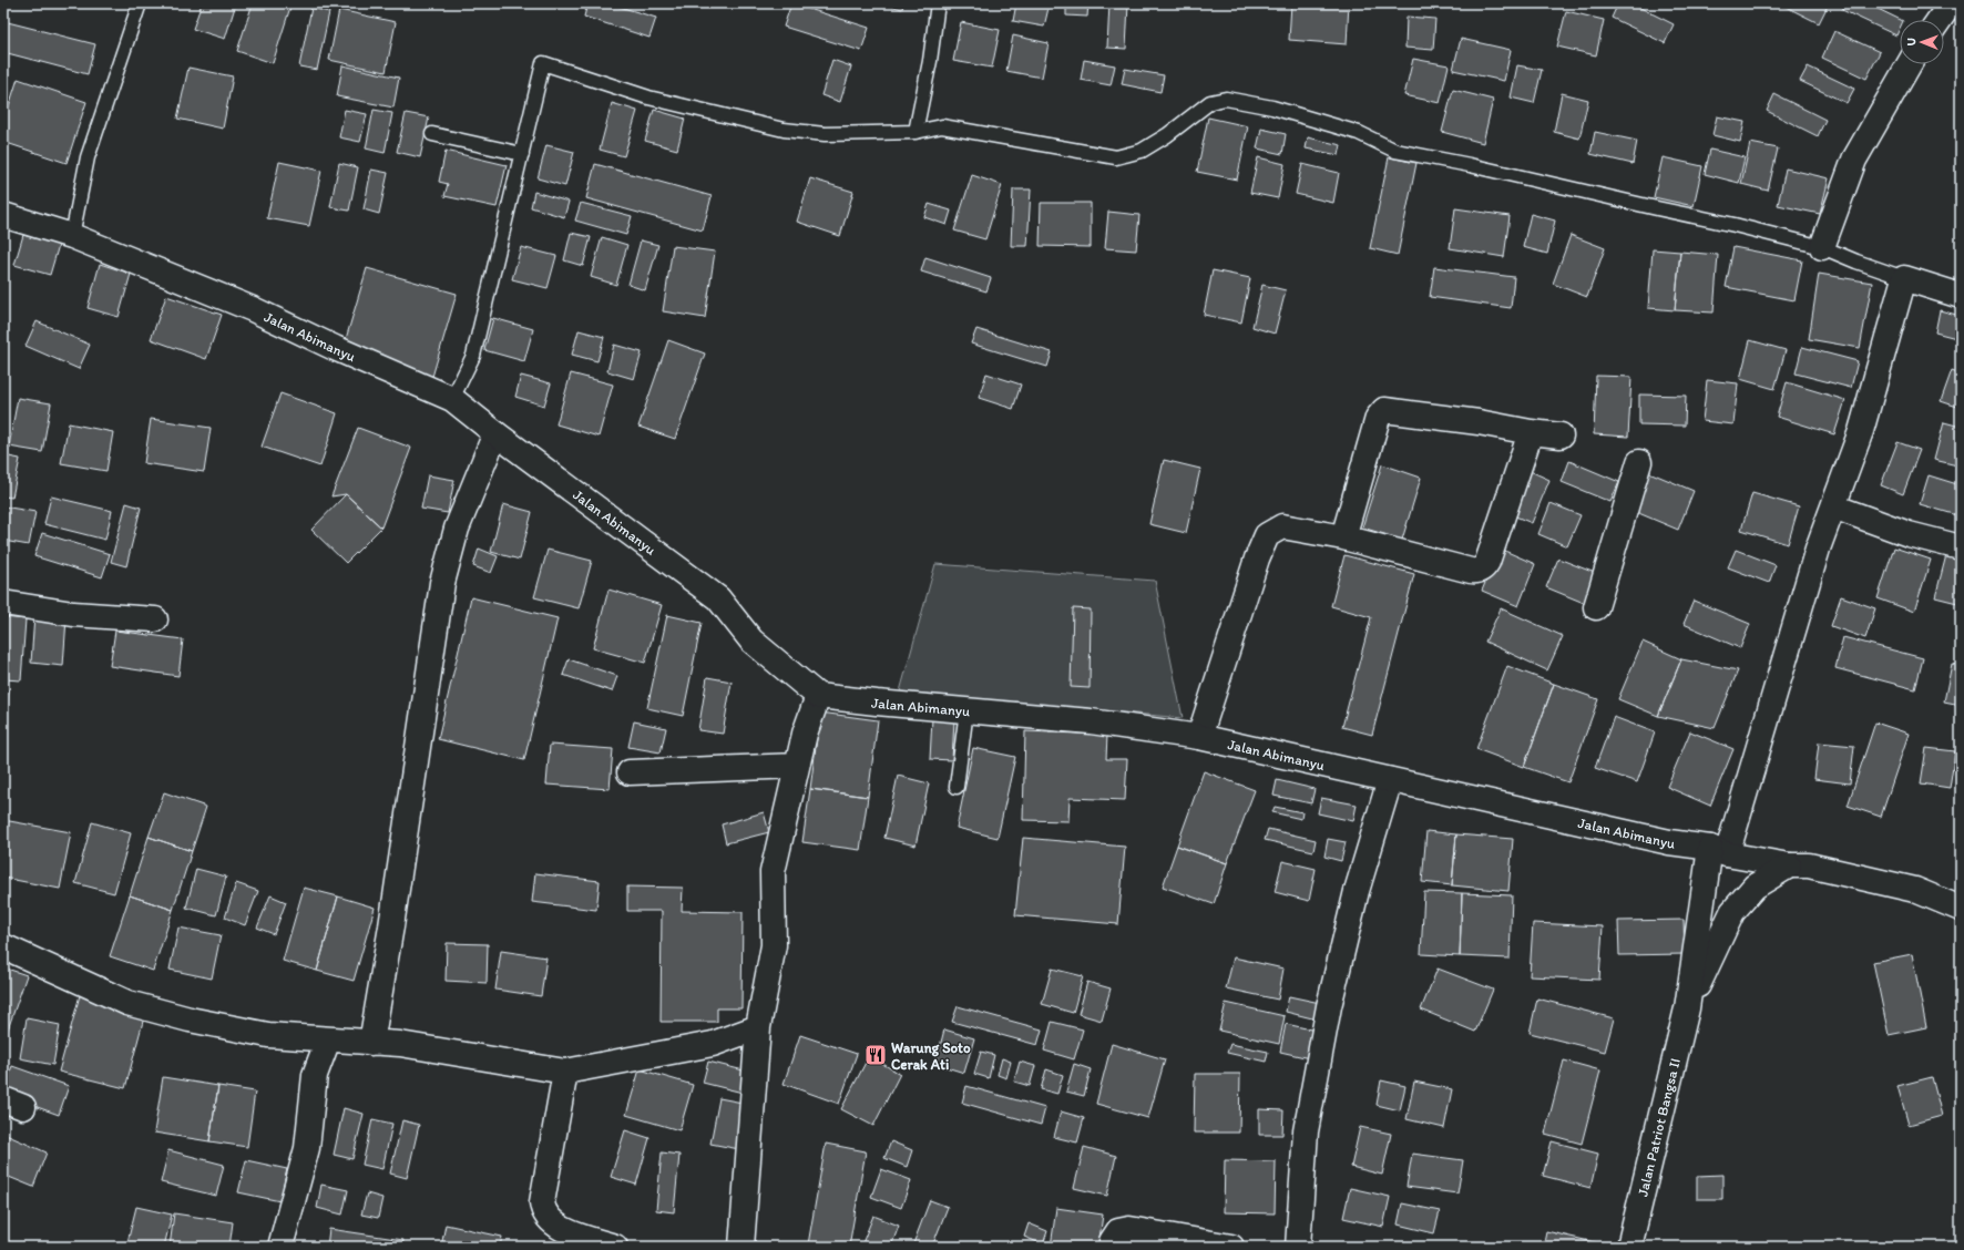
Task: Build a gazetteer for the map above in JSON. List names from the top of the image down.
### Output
{
  "streets": {
    "street": ["Jalan Abimanyu", "Jalan Patriot Bangsa II"]
  },
  "places": {
    "restaurant": ["Warung Soto Cerak Ati"]
  },
  "north": "left"
}
